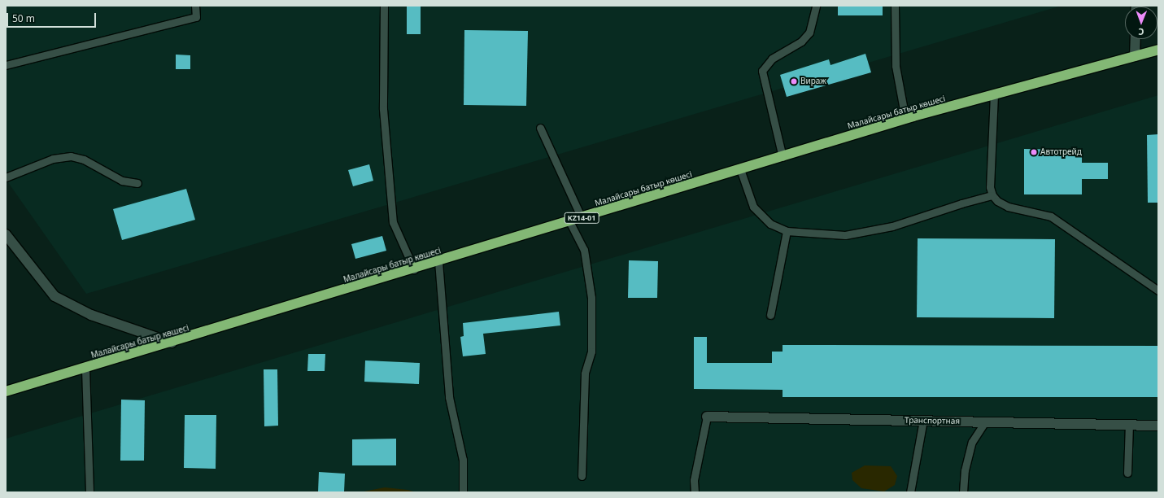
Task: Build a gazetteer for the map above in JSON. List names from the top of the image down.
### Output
{
  "streets": {
    "highway": ["Малайсары батыр көшесі", "KZ14-01"],
    "street": ["Транспортная"]
  },
  "places": ["Вираж", "Автотрейд"],
  "scale_bar": "50 m",
  "north": "bottom"
}
